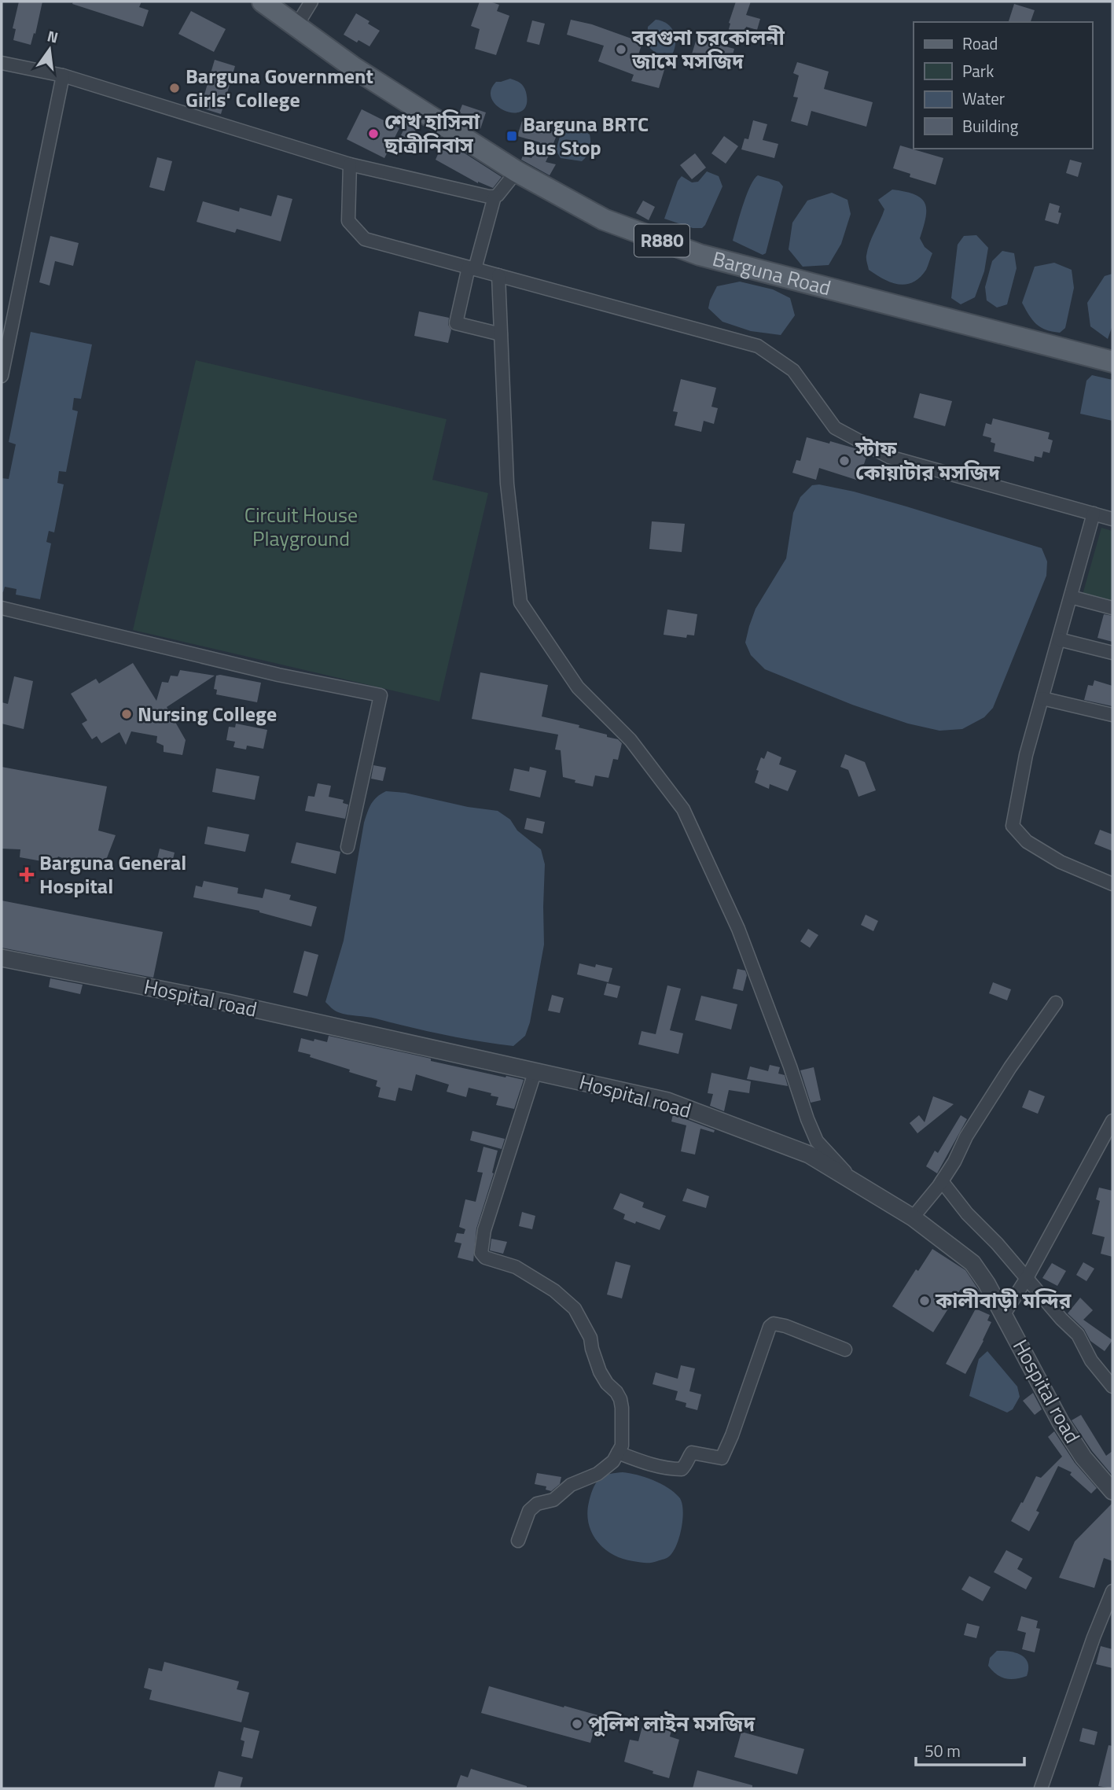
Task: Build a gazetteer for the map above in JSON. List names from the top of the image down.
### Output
{
  "streets": {
    "main road": ["R880", "Barguna Road"],
    "street": ["Hospital road"]
  },
  "parks": ["Circuit House Playground"],
  "places": {
    "other": [
      "বরগুনা চরকোলনী জামে মসজিদ",
      "Barguna Government Girls' College",
      "শেখ হাসিনা ছাত্রীনিবাস",
      "স্টাফ কোয়াটার মসজিদ",
      "Nursing College",
      "কালীবাড়ী মন্দির",
      "পুলিশ লাইন মসজিদ"
    ],
    "transit": ["Barguna BRTC Bus Stop"],
    "health": ["Barguna General Hospital"]
  },
  "legend": [
    "Road",
    "Park",
    "Water",
    "Building"
  ],
  "scale_bar": "50 m",
  "north": "top"
}
